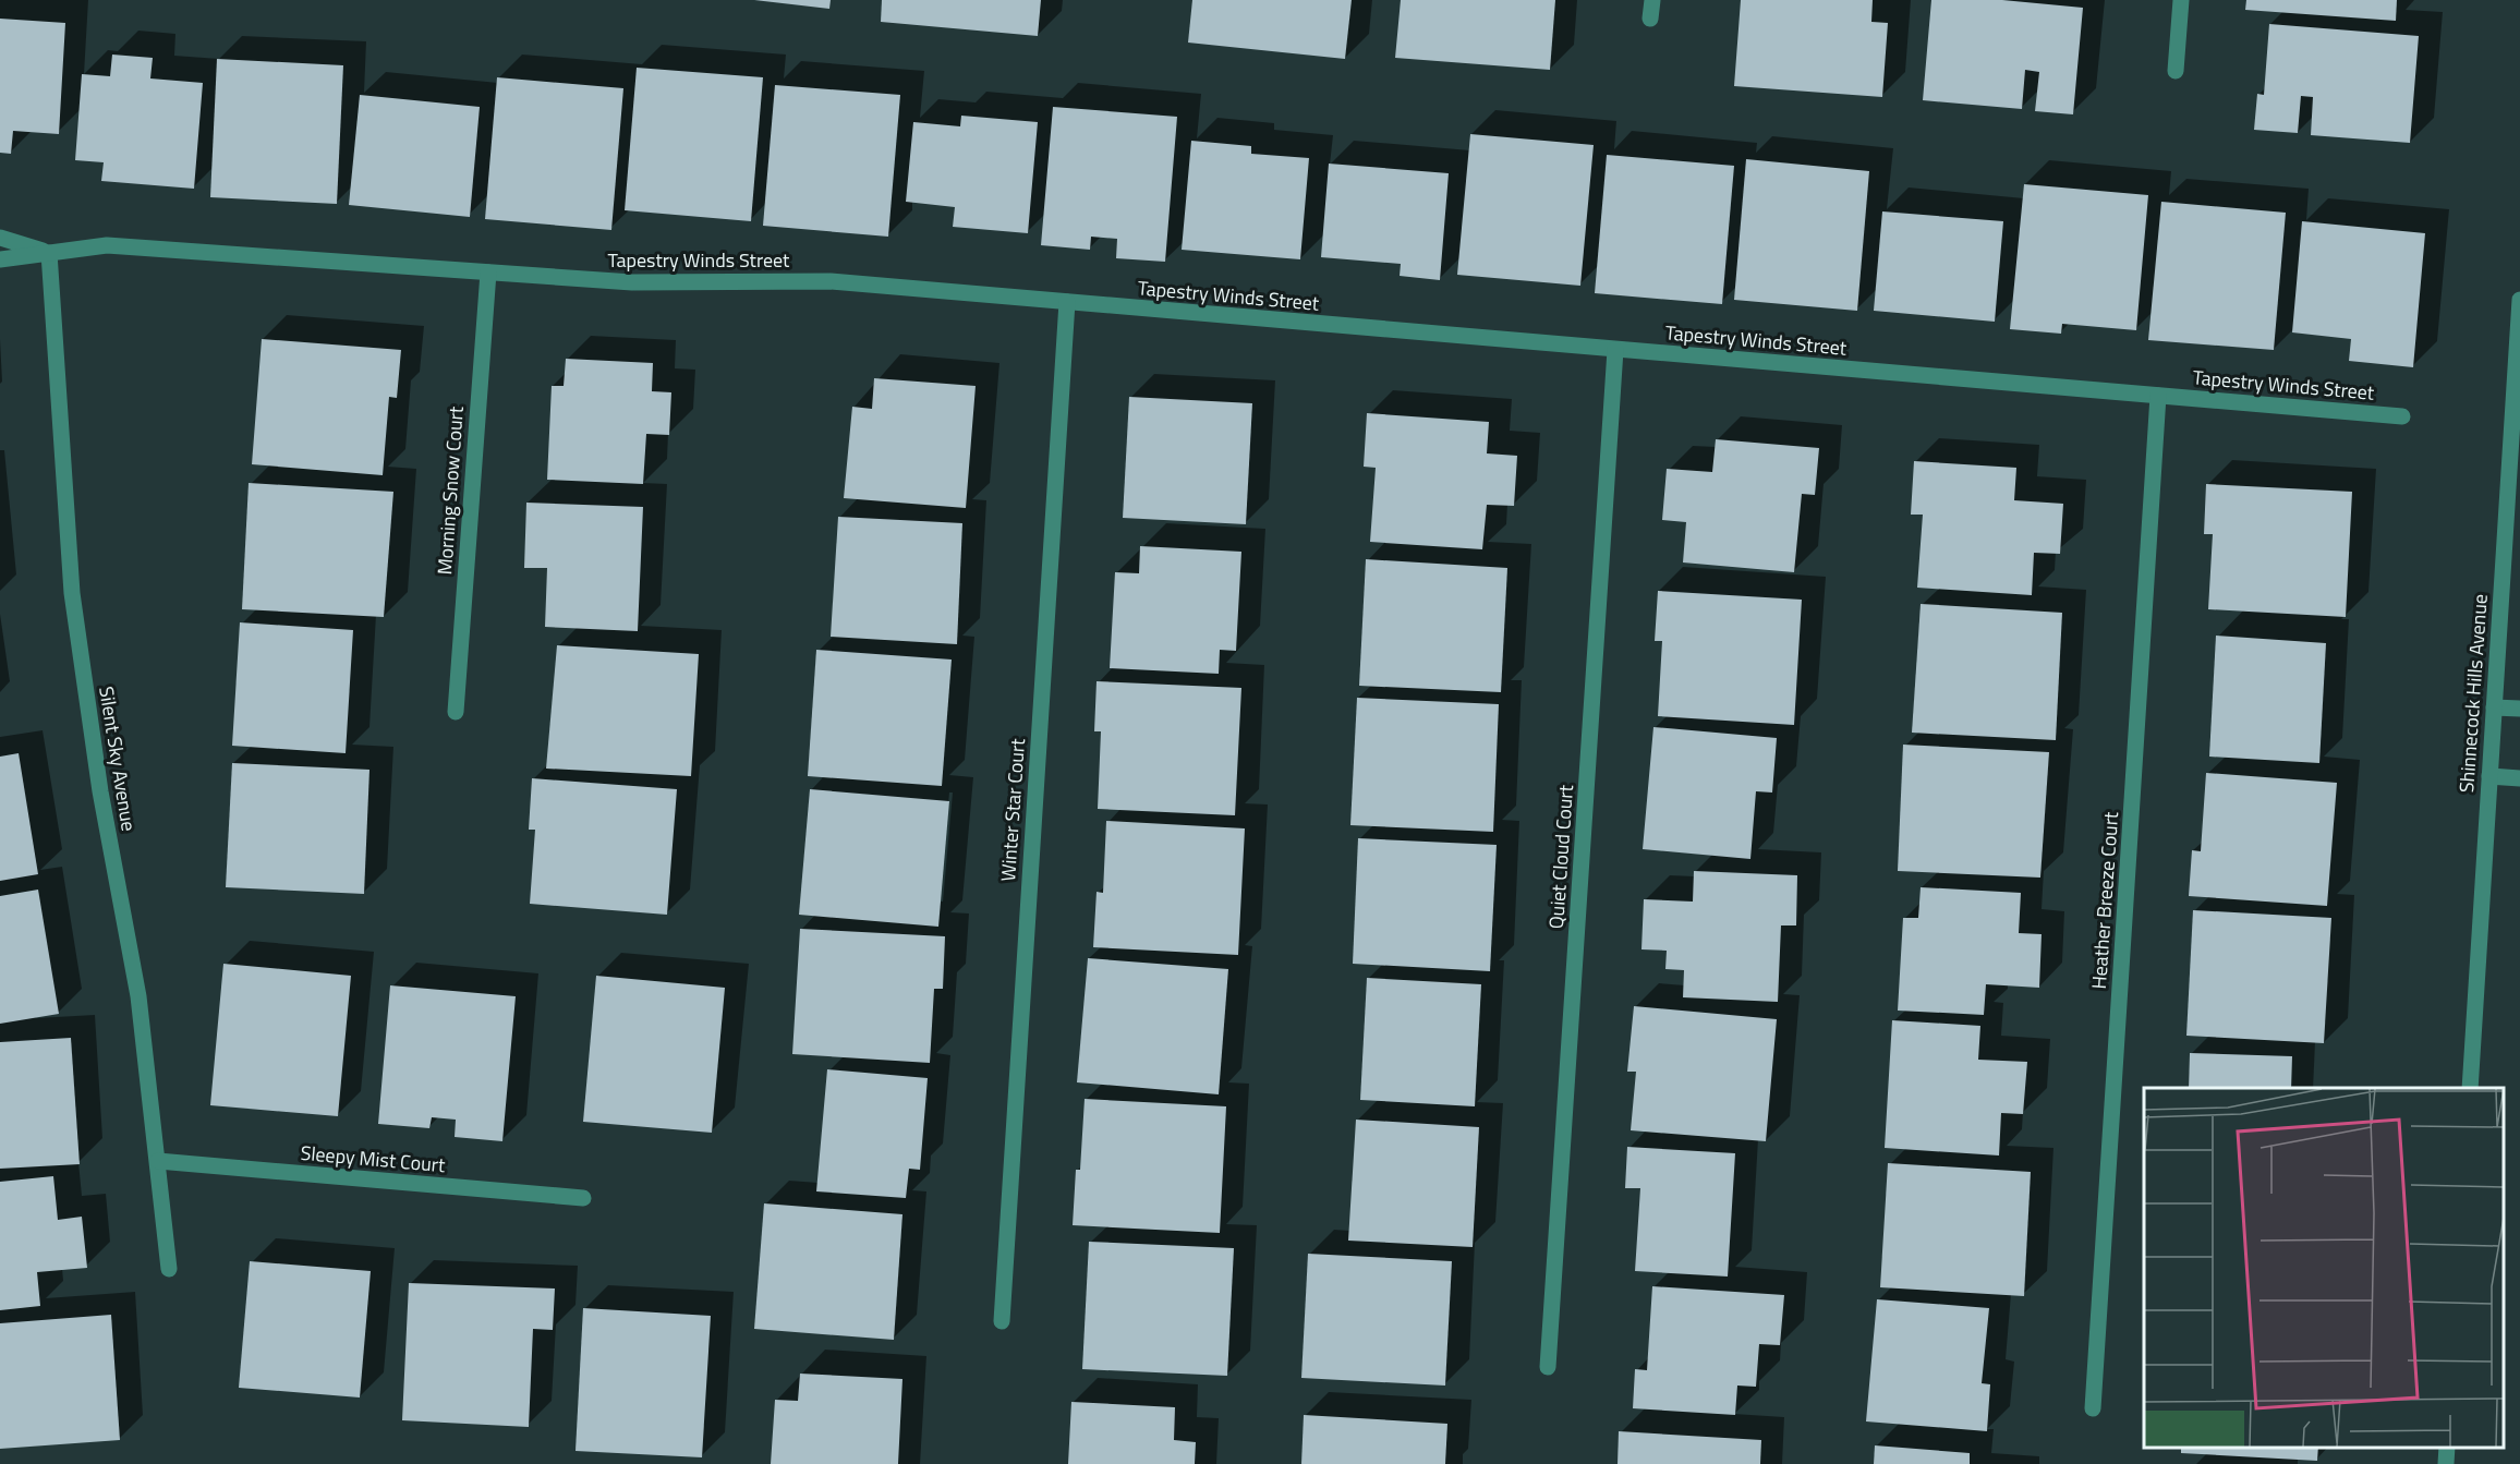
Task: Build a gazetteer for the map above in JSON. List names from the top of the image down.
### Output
{
  "streets": {
    "street": [
      "Tapestry Winds Street",
      "Morning Snow Court",
      "Shinnecock Hills Avenue",
      "Silent Sky Avenue",
      "Winter Star Court",
      "Quiet Cloud Court",
      "Heather Breeze Court",
      "Sleepy Mist Court"
    ]
  },
  "crossings": [
    ["Tapestry Winds Street", "Morning Snow Court"],
    ["Tapestry Winds Street", "Silent Sky Avenue"],
    ["Tapestry Winds Street", "Winter Star Court"],
    ["Tapestry Winds Street", "Quiet Cloud Court"],
    ["Tapestry Winds Street", "Heather Breeze Court"],
    ["Silent Sky Avenue", "Sleepy Mist Court"]
  ]
}
